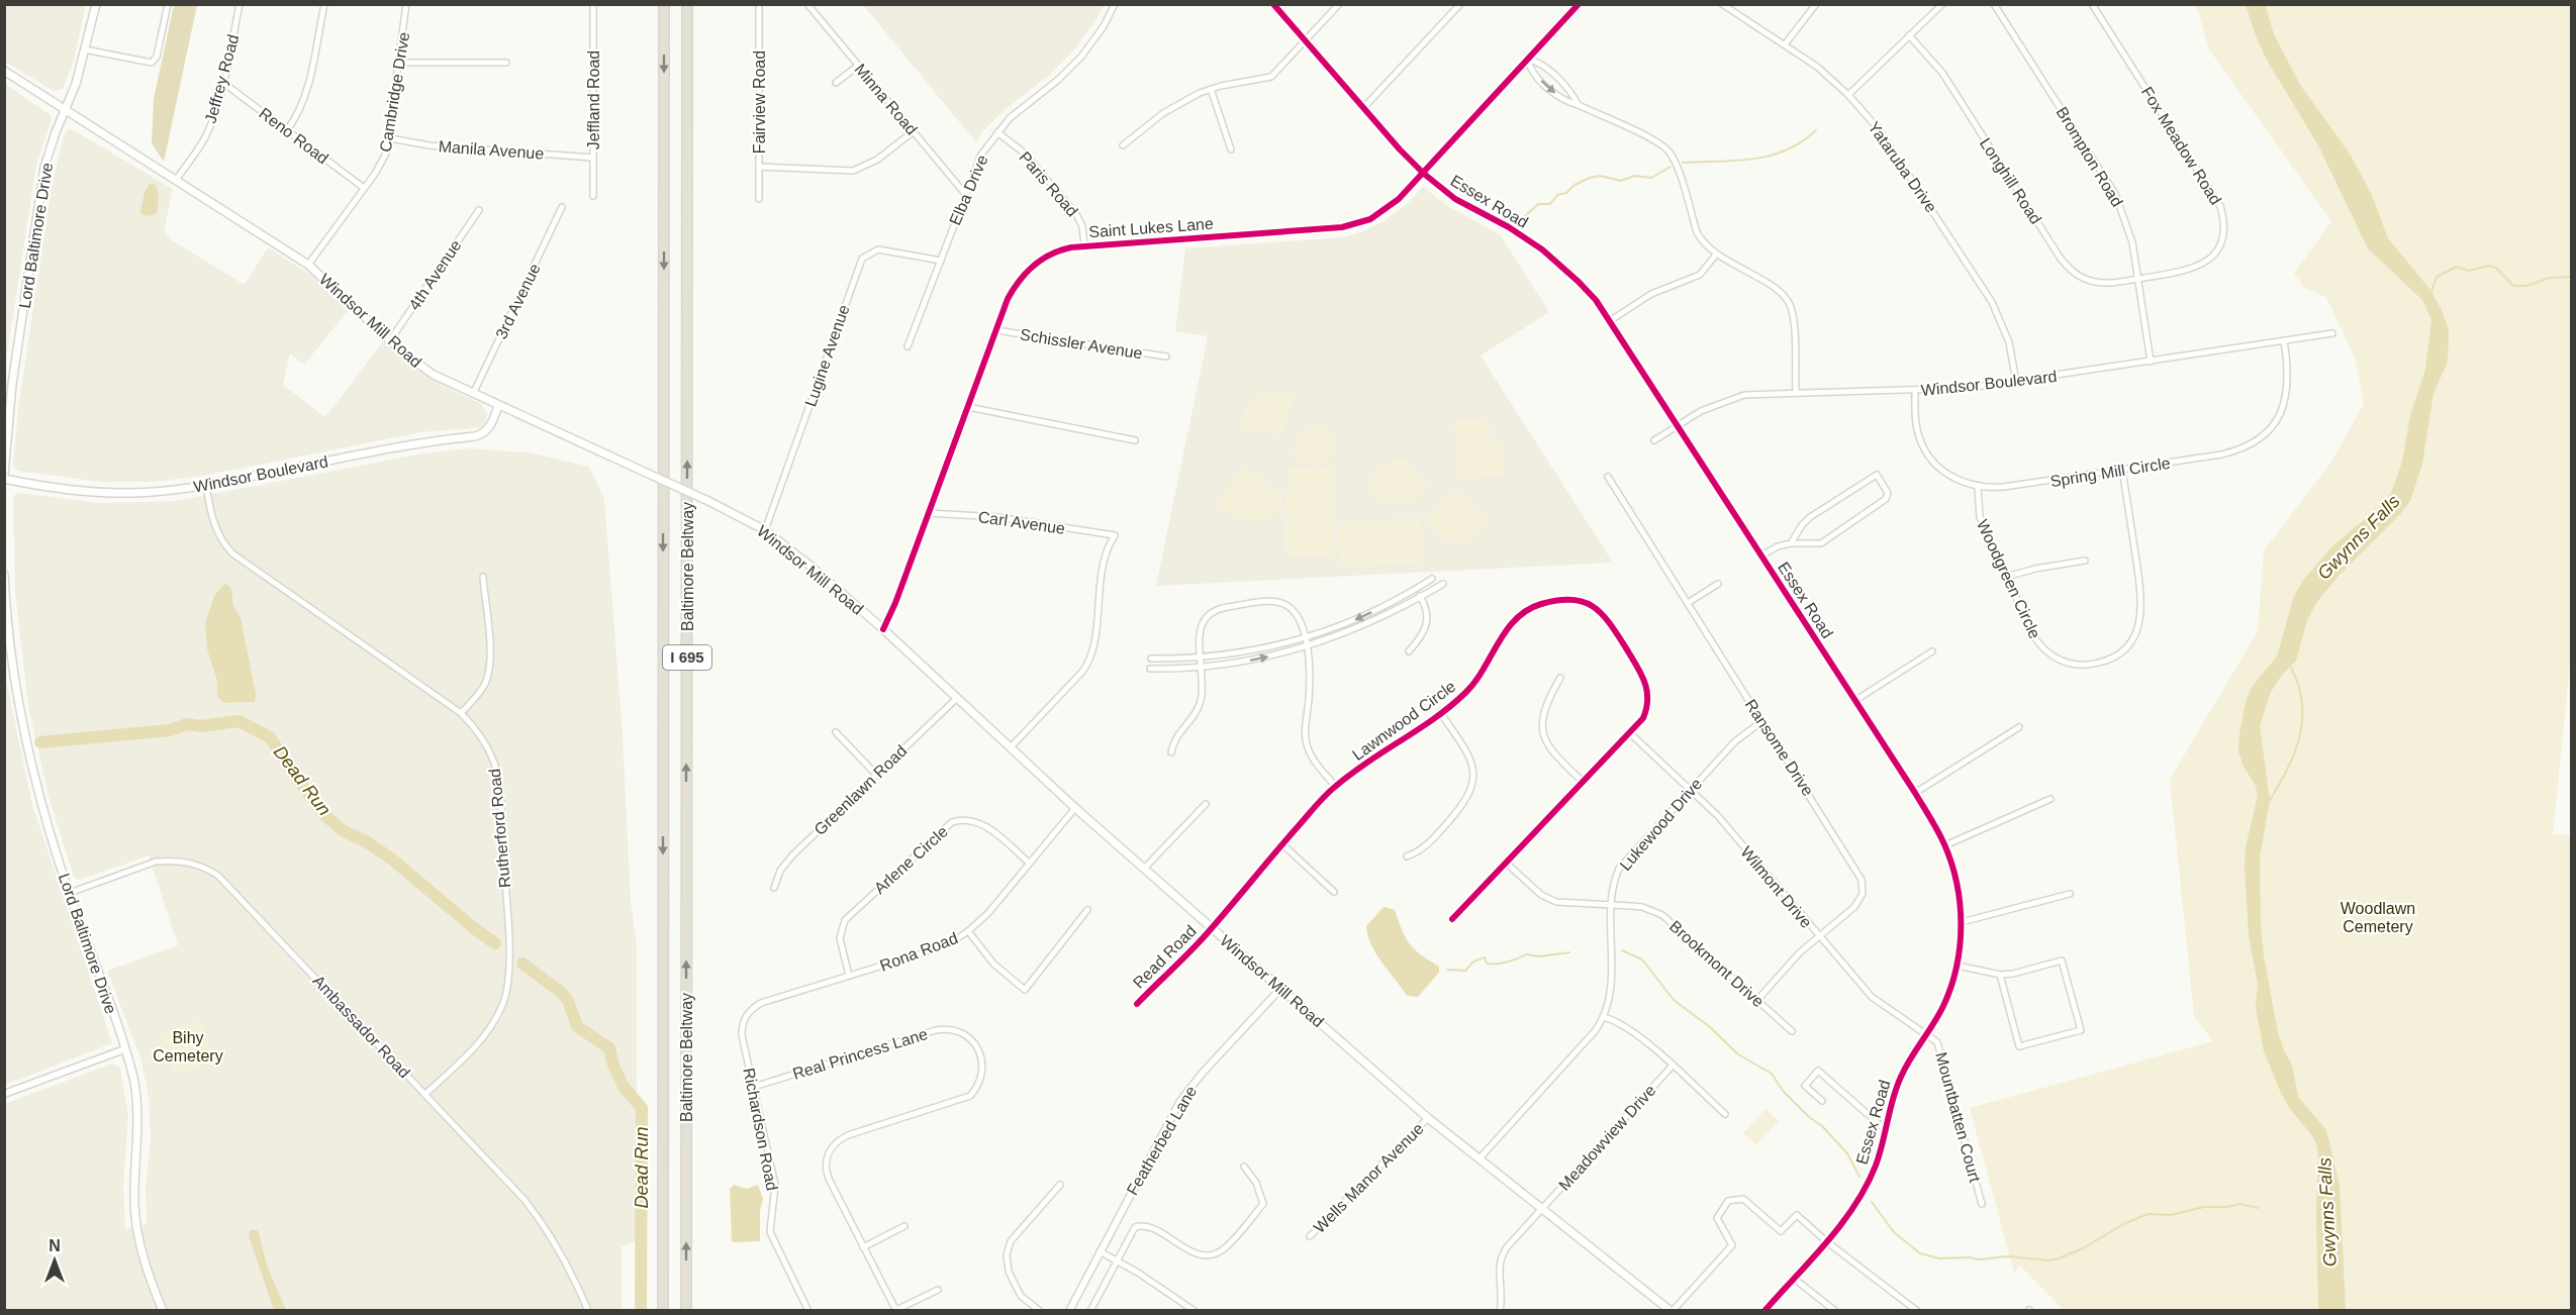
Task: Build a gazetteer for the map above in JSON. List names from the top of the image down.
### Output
{
  "streets": {
    "highway": ["Baltimore Beltway", "I 695"],
    "main road": ["Lord Baltimore Drive", "Windsor Mill Road", "Windsor Boulevard"],
    "street": [
      "Jeffrey Road",
      "Cambridge Drive",
      "Minna Road",
      "Jeffland Road",
      "Fairview Road",
      "Reno Road",
      "Fox Meadow Road",
      "Manila Avenue",
      "Brompton Road",
      "Yataruba Drive",
      "Longhill Road",
      "Paris Road",
      "Elba Drive",
      "Essex Road",
      "Saint Lukes Lane",
      "4th Avenue",
      "3rd Avenue",
      "Schissler Avenue",
      "Lugine Avenue",
      "Spring Mill Circle",
      "Carl Avenue",
      "Woodgreen Circle",
      "Lawnwood Circle",
      "Ransome Drive",
      "Greenlawn Road",
      "Lukewood Drive",
      "Rutherford Road",
      "Arlene Circle",
      "Wilmont Drive",
      "Rona Road",
      "Read Road",
      "Brookmont Drive",
      "Ambassador Road",
      "Real Princess Lane",
      "Mountbatten Court",
      "Richardson Road",
      "Meadowview Drive",
      "Featherbed Lane",
      "Wells Manor Avenue"
    ]
  },
  "crossings": [
    ["Jeffrey Road", "Reno Road"],
    ["Jeffrey Road", "Windsor Mill Road"],
    ["Cambridge Drive", "Reno Road"],
    ["Cambridge Drive", "Manila Avenue"],
    ["Cambridge Drive", "Windsor Mill Road"],
    ["Minna Road", "Elba Drive"],
    ["Jeffland Road", "Manila Avenue"],
    ["Fox Meadow Road", "Brompton Road"],
    ["Fox Meadow Road", "Longhill Road"],
    ["Brompton Road", "Longhill Road"],
    ["Brompton Road", "Windsor Boulevard"],
    ["Yataruba Drive", "Windsor Boulevard"],
    ["Paris Road", "Elba Drive"],
    ["Paris Road", "Saint Lukes Lane"],
    ["Elba Drive", "Lugine Avenue"],
    ["Essex Road", "Saint Lukes Lane"],
    ["Essex Road", "Windsor Boulevard"],
    ["Essex Road", "Wilmont Drive"],
    ["Essex Road", "Mountbatten Court"],
    ["Saint Lukes Lane", "Windsor Mill Road"],
    ["Saint Lukes Lane", "Schissler Avenue"],
    ["Saint Lukes Lane", "Carl Avenue"],
    ["Lord Baltimore Drive", "Windsor Mill Road"],
    ["Lord Baltimore Drive", "Ambassador Road"],
    ["4th Avenue", "Windsor Mill Road"],
    ["3rd Avenue", "Windsor Mill Road"],
    ["Windsor Mill Road", "Lugine Avenue"],
    ["Windsor Mill Road", "Windsor Boulevard"],
    ["Windsor Mill Road", "Carl Avenue"],
    ["Windsor Mill Road", "Lawnwood Circle"],
    ["Windsor Mill Road", "Greenlawn Road"],
    ["Windsor Mill Road", "Lukewood Drive"],
    ["Windsor Mill Road", "Rona Road"],
    ["Windsor Mill Road", "Read Road"],
    ["Windsor Mill Road", "Meadowview Drive"],
    ["Windsor Mill Road", "Featherbed Lane"],
    ["Windsor Mill Road", "Wells Manor Avenue"],
    ["Windsor Boulevard", "Spring Mill Circle"],
    ["Windsor Boulevard", "Rutherford Road"],
    ["Spring Mill Circle", "Woodgreen Circle"],
    ["Lawnwood Circle", "Wilmont Drive"],
    ["Lawnwood Circle", "Read Road"],
    ["Lawnwood Circle", "Brookmont Drive"],
    ["Ransome Drive", "Lukewood Drive"],
    ["Ransome Drive", "Wilmont Drive"],
    ["Ransome Drive", "Brookmont Drive"],
    ["Lukewood Drive", "Wilmont Drive"],
    ["Lukewood Drive", "Brookmont Drive"],
    ["Rutherford Road", "Ambassador Road"],
    ["Arlene Circle", "Rona Road"],
    ["Wilmont Drive", "Mountbatten Court"],
    ["Rona Road", "Richardson Road"],
    ["Real Princess Lane", "Richardson Road"]
  ],
  "water": ["Gwynns Falls", "Dead Run"],
  "parks": ["Woodlawn Cemetery", "Bihy Cemetery"],
  "north": "top"
}
